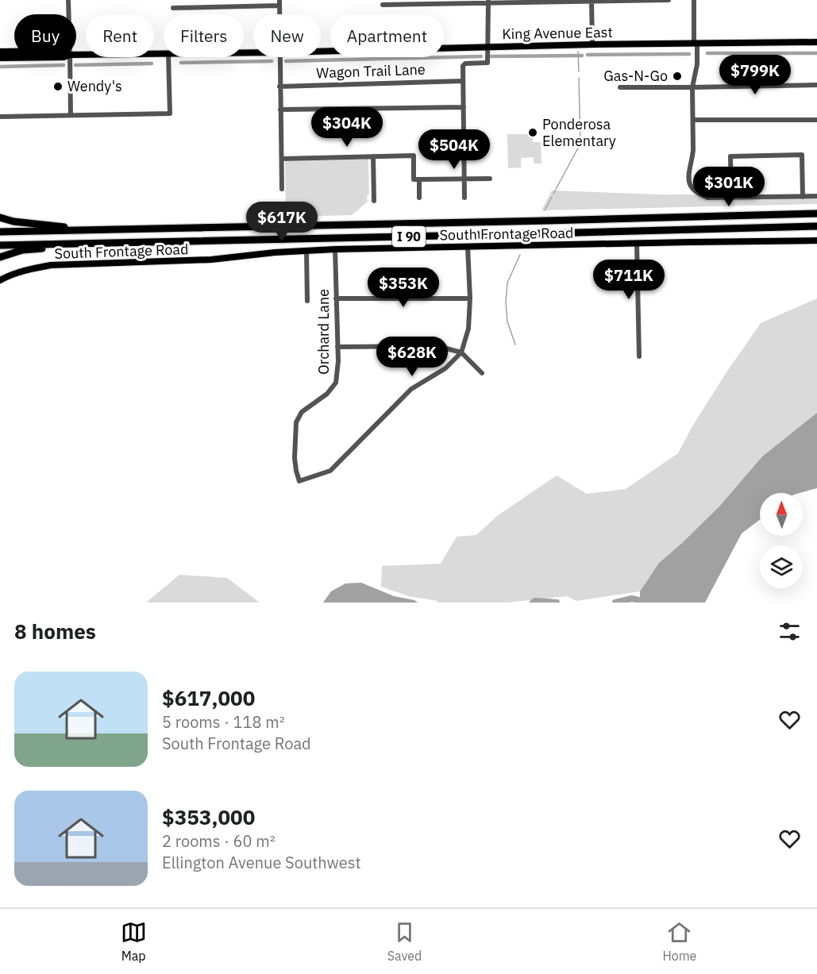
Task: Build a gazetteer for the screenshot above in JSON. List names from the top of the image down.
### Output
{
  "streets": {
    "highway": ["I 90"],
    "main road": ["King Avenue East", "South Frontage Road"],
    "street": ["Wagon Trail Lane", "Orchard Lane"]
  },
  "crossings": [
    ["South Frontage Road", "Orchard Lane"]
  ],
  "places": ["Gas-N-Go", "Wendy's", "Ponderosa Elementary"],
  "north": "top",
  "page": {
    "chip": [
      "Buy",
      "Rent",
      "Filters",
      "New",
      "Apartment"
    ],
    "price": [
      "$799K",
      "$304K",
      "$504K",
      "$301K",
      "$617K",
      "$711K",
      "$353K",
      "$628K"
    ],
    "heading": "8 homes",
    "list": [
      {
        "name": "$617,000",
        "note": "5 rooms · 118 m² · South Frontage Road"
      },
      {
        "name": "$353,000",
        "note": "2 rooms · 60 m² · Ellington Avenue Southwest"
      }
    ],
    "tabs": ["Map", "Saved", "Home"]
  }
}
